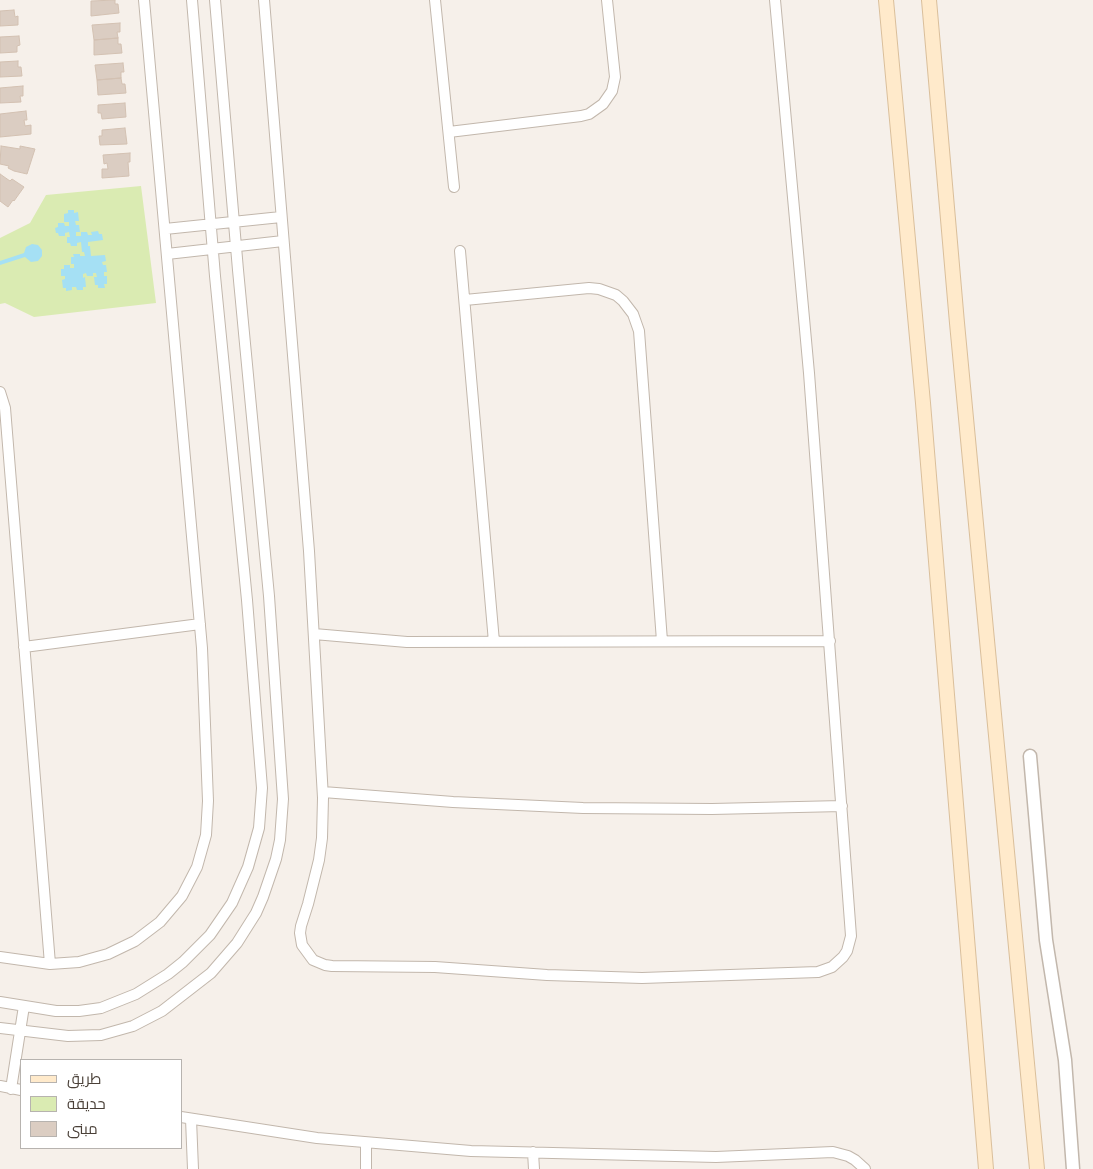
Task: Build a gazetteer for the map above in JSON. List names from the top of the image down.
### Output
{
  "legend": ["طريق", "حديقة", "مبنى"]
}
